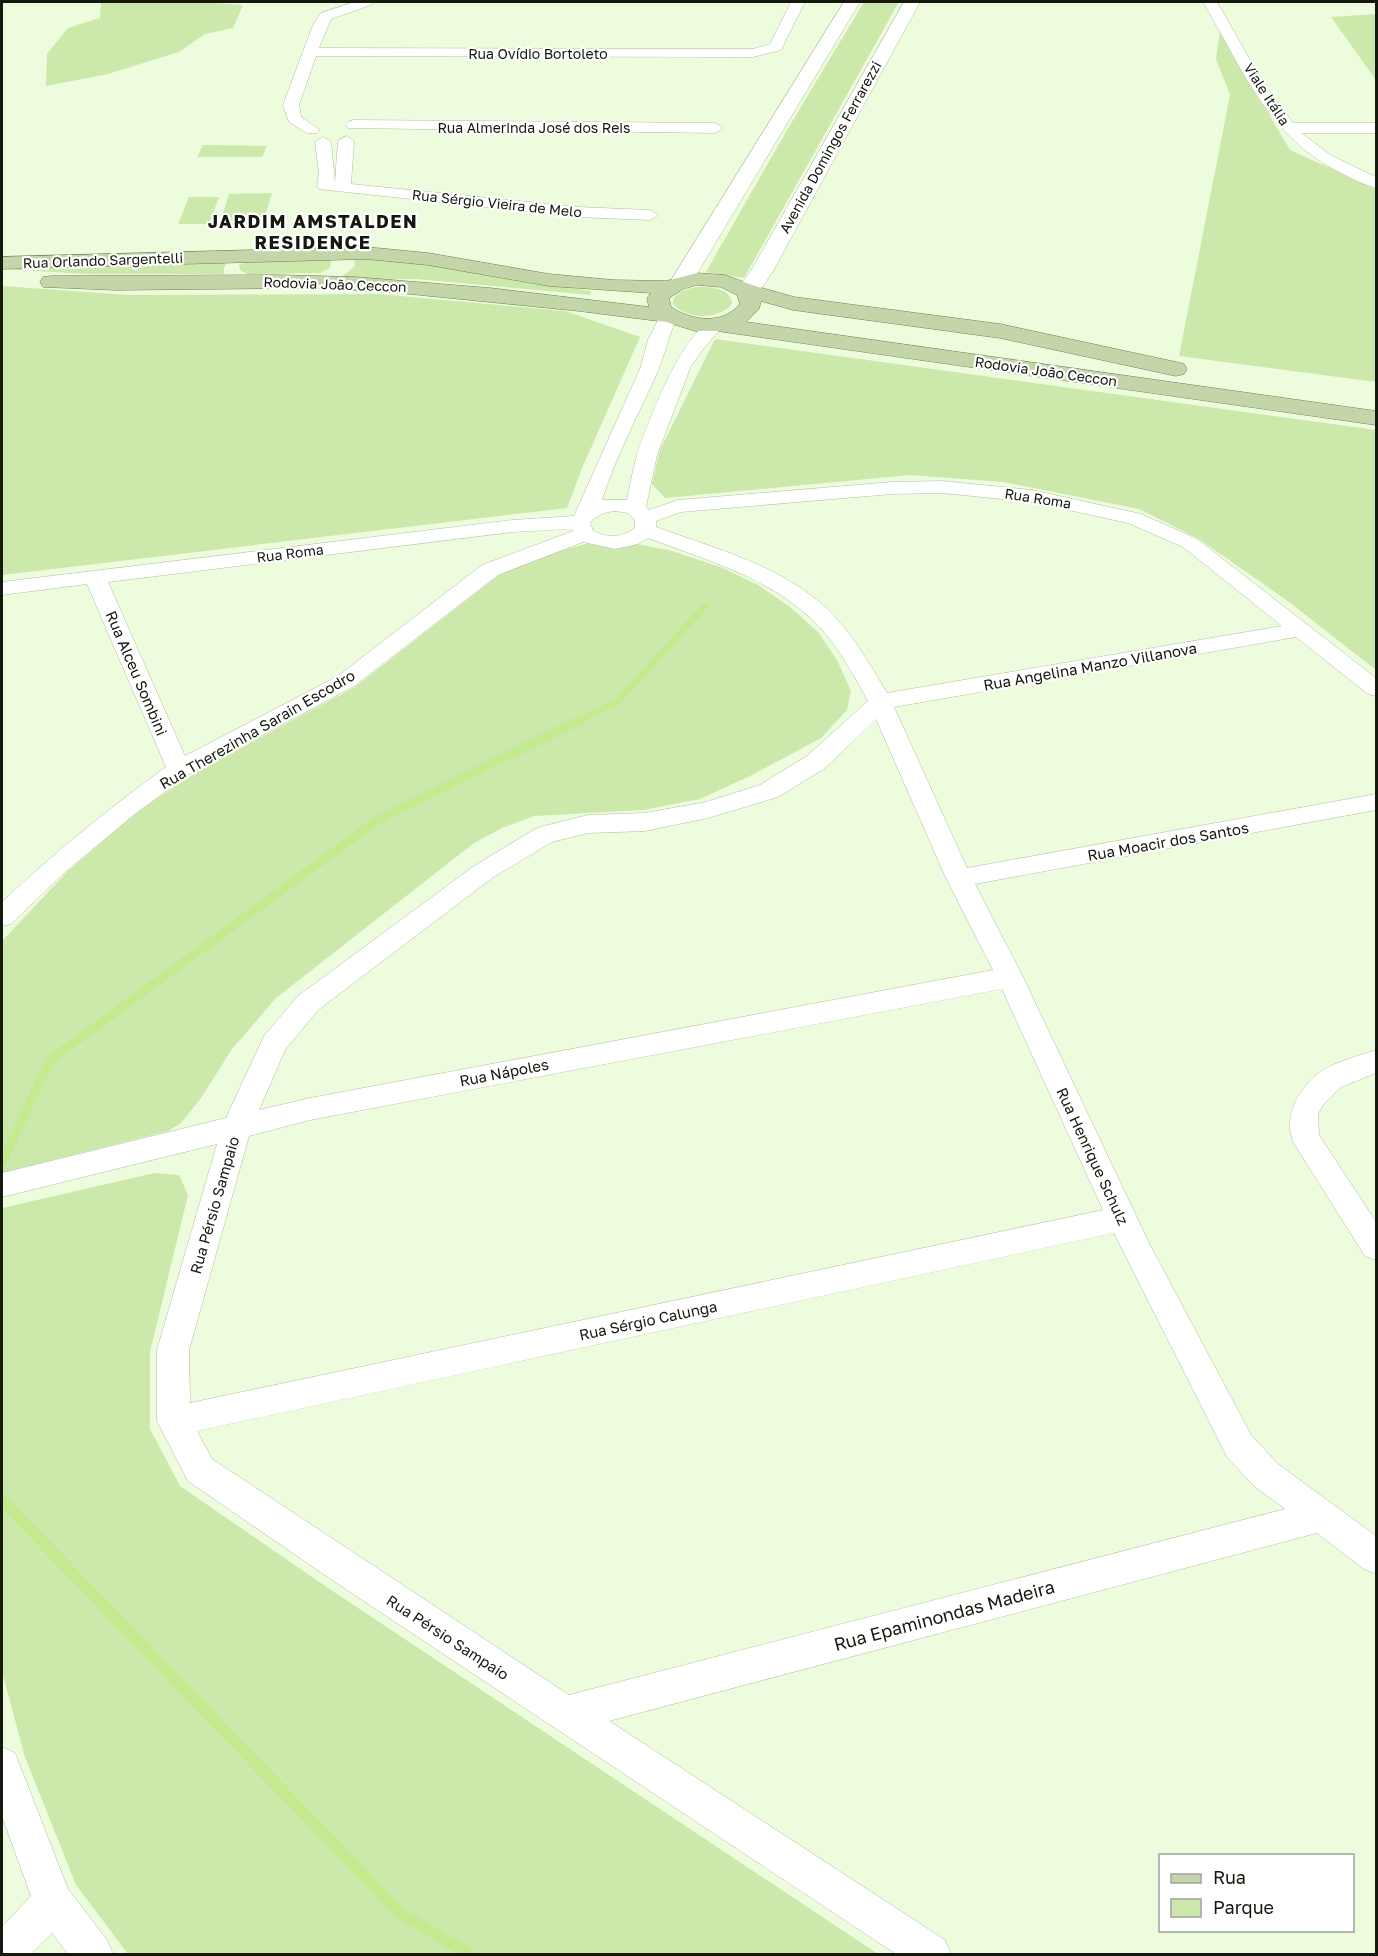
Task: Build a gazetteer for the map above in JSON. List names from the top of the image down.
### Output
{
  "streets": {
    "main road": ["Avenida Domingos Ferrarezzi", "Rua Orlando Sargentelli", "Rodovia João Ceccon"],
    "street": [
      "Rua Ovídio Bortoleto",
      "Viale Itália",
      "Rua Almerinda José dos Reis",
      "Rua Sérgio Vieira de Melo",
      "Rua Roma",
      "Rua Angelina Manzo Villanova",
      "Rua Alceu Sombini",
      "Rua Therezinha Sarain Escodro",
      "Rua Moacir dos Santos",
      "Rua Nápoles",
      "Rua Henrique Schulz",
      "Rua Pérsio Sampaio",
      "Rua Sérgio Calunga",
      "Rua Epaminondas Madeira"
    ]
  },
  "crossings": [
    ["Avenida Domingos Ferrarezzi", "Rodovia João Ceccon"],
    ["Rua Orlando Sargentelli", "Rodovia João Ceccon"],
    ["Rua Roma", "Rua Angelina Manzo Villanova"],
    ["Rua Roma", "Rua Alceu Sombini"],
    ["Rua Roma", "Rua Therezinha Sarain Escodro"],
    ["Rua Angelina Manzo Villanova", "Rua Henrique Schulz"],
    ["Rua Angelina Manzo Villanova", "Rua Pérsio Sampaio"],
    ["Rua Alceu Sombini", "Rua Therezinha Sarain Escodro"],
    ["Rua Moacir dos Santos", "Rua Henrique Schulz"],
    ["Rua Nápoles", "Rua Henrique Schulz"],
    ["Rua Nápoles", "Rua Pérsio Sampaio"],
    ["Rua Henrique Schulz", "Rua Pérsio Sampaio"],
    ["Rua Henrique Schulz", "Rua Sérgio Calunga"],
    ["Rua Henrique Schulz", "Rua Epaminondas Madeira"],
    ["Rua Pérsio Sampaio", "Rua Sérgio Calunga"],
    ["Rua Pérsio Sampaio", "Rua Epaminondas Madeira"]
  ],
  "districts": ["JARDIM AMSTALDEN RESIDENCE"],
  "legend": ["Rua", "Parque"]
}
